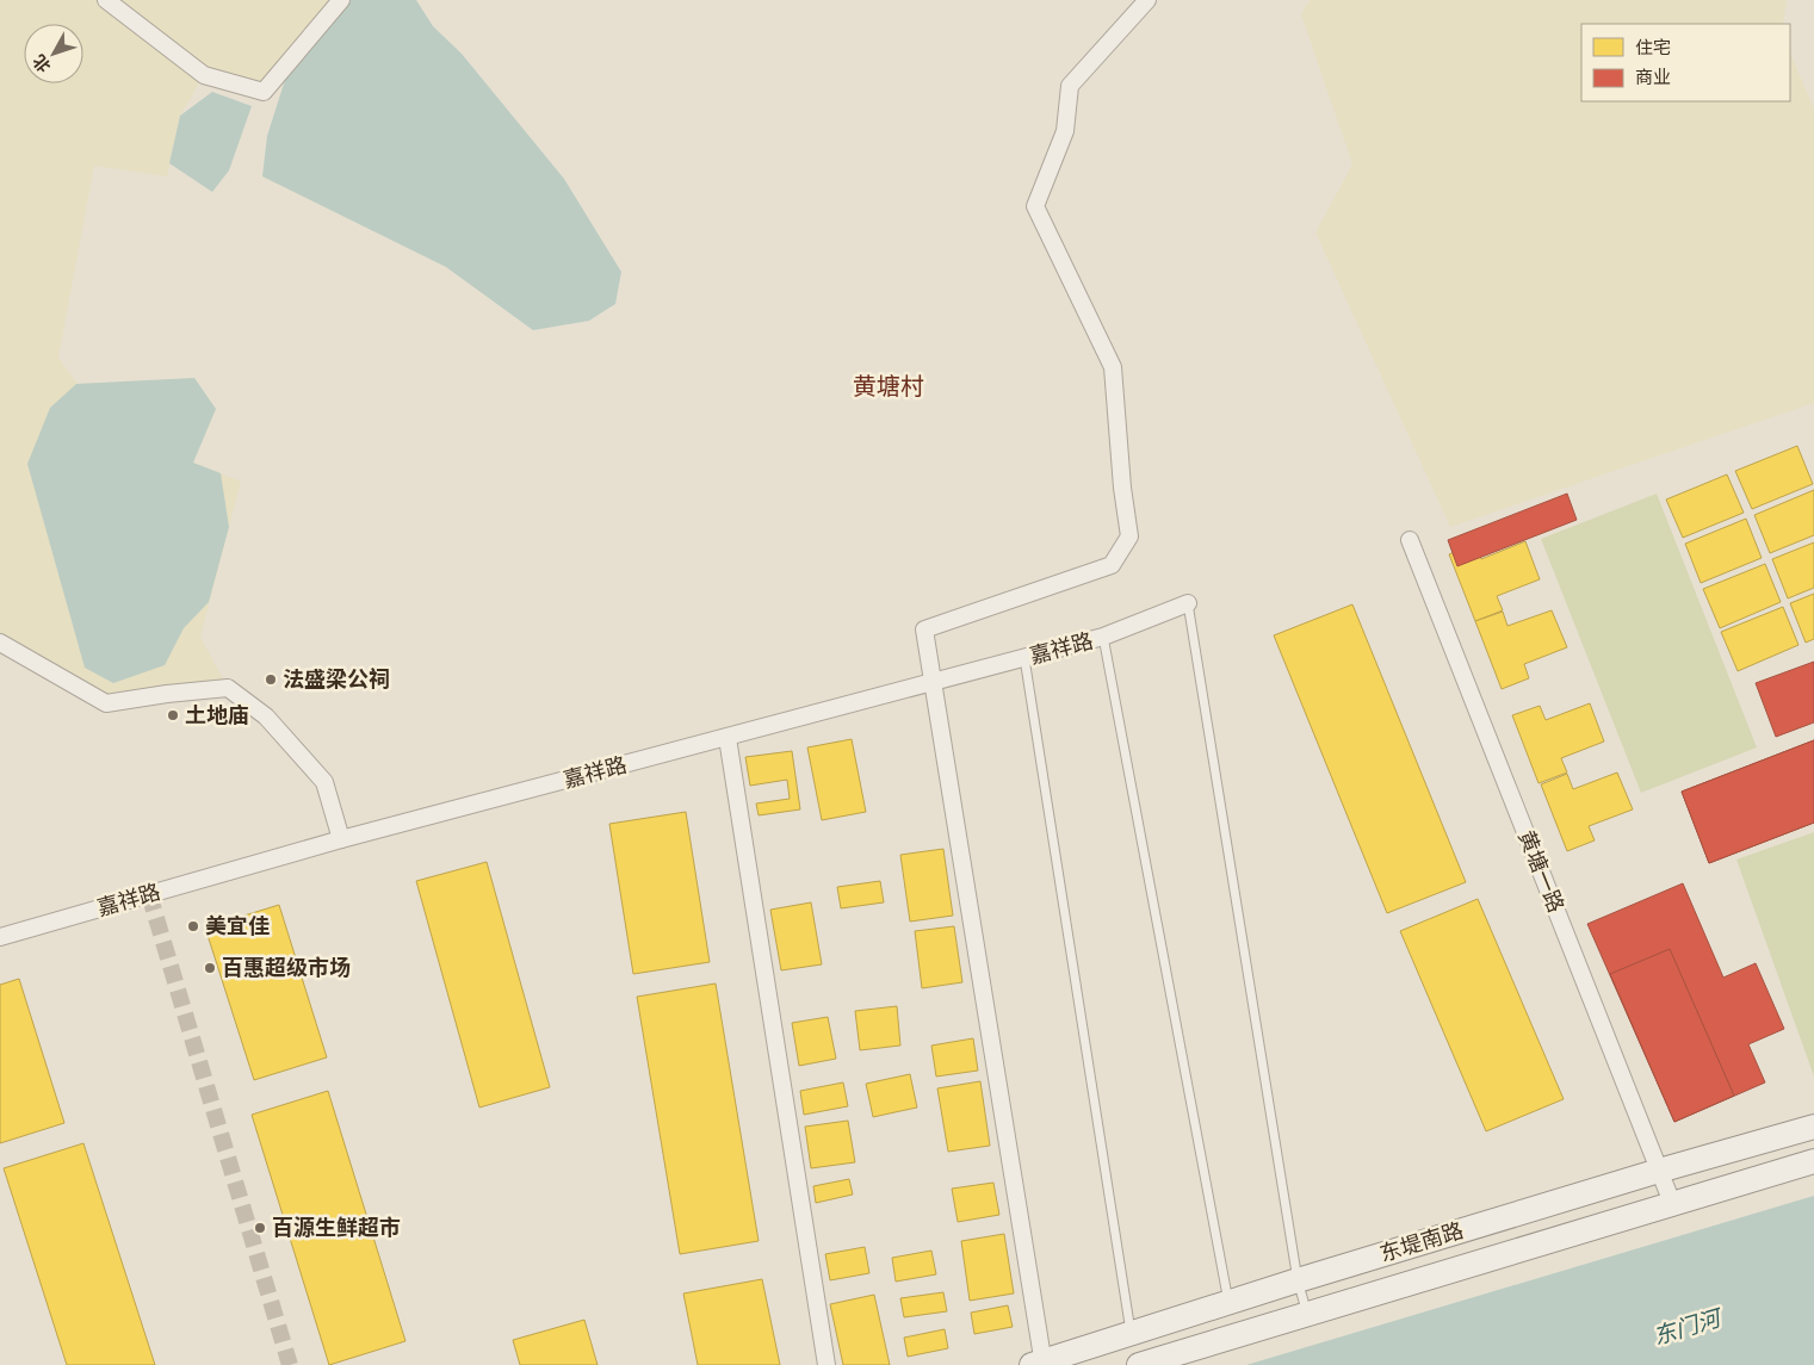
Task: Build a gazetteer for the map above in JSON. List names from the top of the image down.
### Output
{
  "streets": {
    "main road": ["东堤南路"],
    "street": ["嘉祥路", "黄塘一路"]
  },
  "crossings": [
    ["黄塘一路", "东堤南路"]
  ],
  "districts": ["黄塘村"],
  "water": ["东门河"],
  "places": [
    "法盛梁公祠",
    "土地庙",
    "美宜佳",
    "百惠超级市场",
    "百源生鲜超市"
  ],
  "legend": ["住宅", "商业"],
  "north": "bottom left"
}
